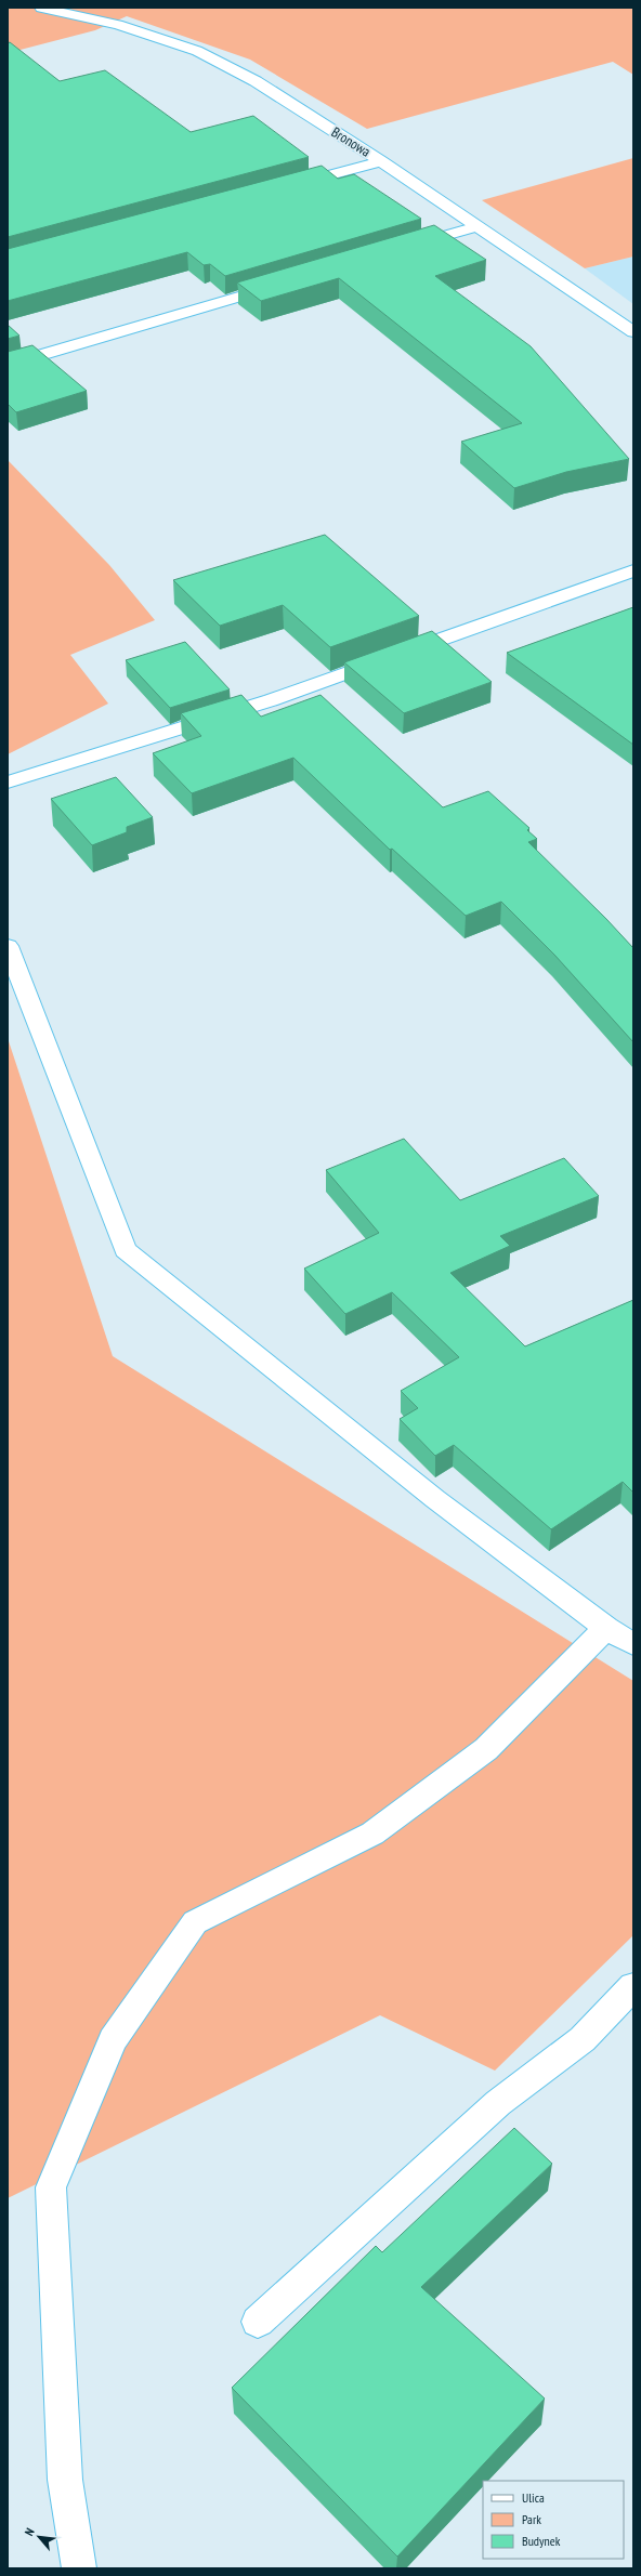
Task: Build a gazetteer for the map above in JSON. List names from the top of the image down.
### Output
{
  "streets": {
    "street": ["Bronowa"]
  },
  "legend": ["Ulica", "Park", "Budynek"],
  "north": "top left"
}
